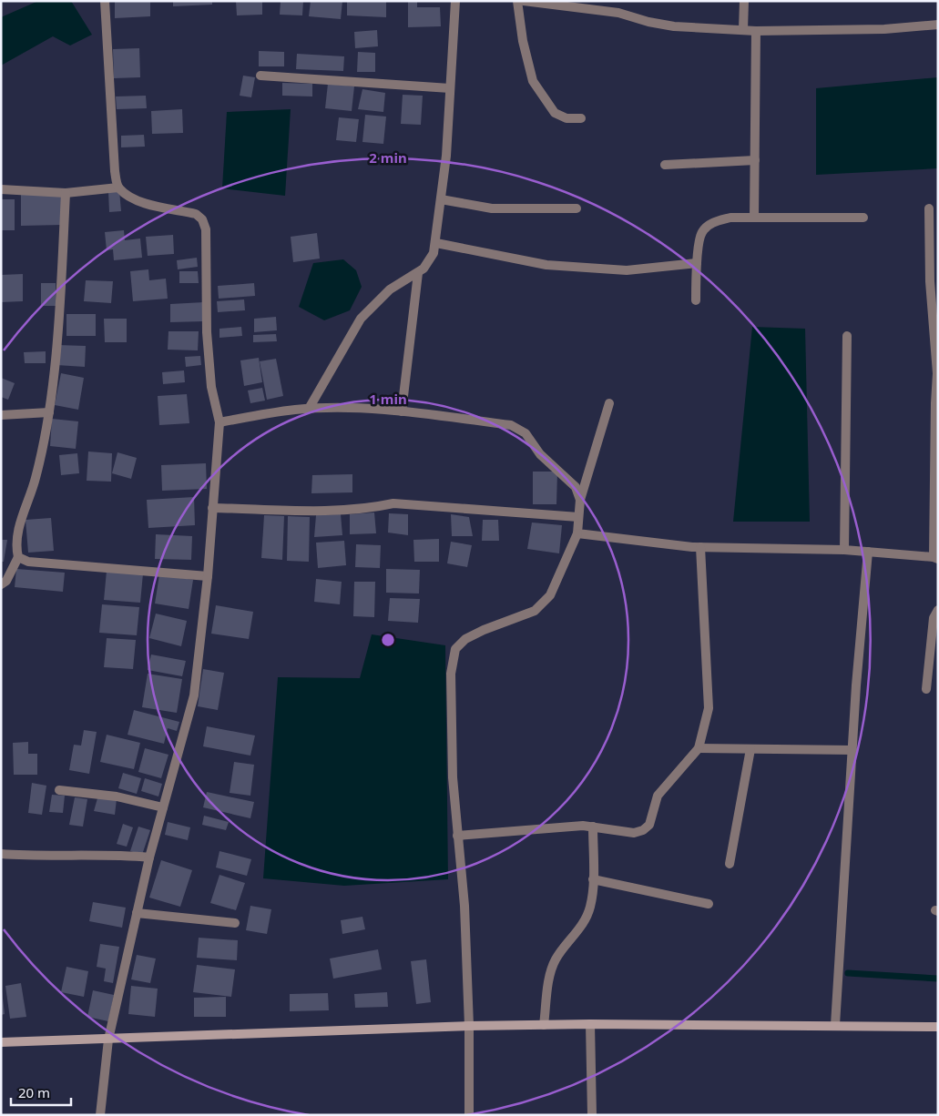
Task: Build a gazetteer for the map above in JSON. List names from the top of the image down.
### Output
{
  "scale_bar": "20 m",
  "rings": ["2 min", "1 min"]
}
